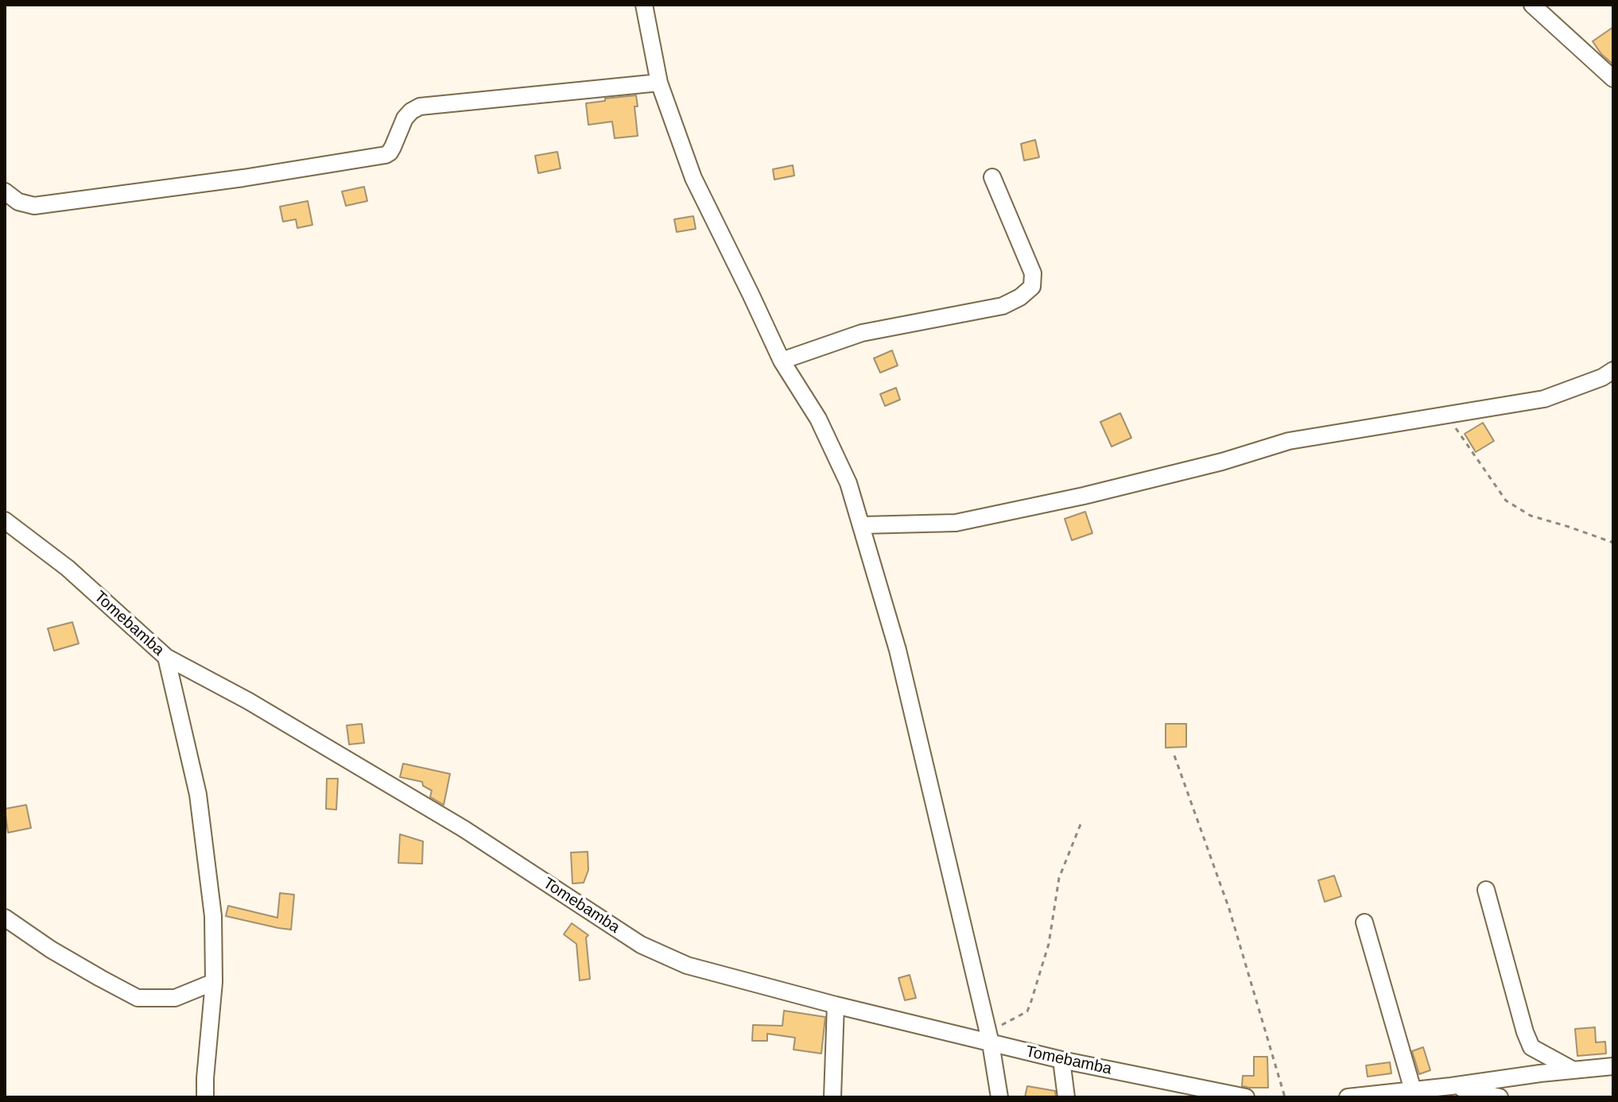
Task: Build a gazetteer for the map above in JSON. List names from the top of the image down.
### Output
{
  "streets": {
    "street": ["Tomebamba"]
  }
}
